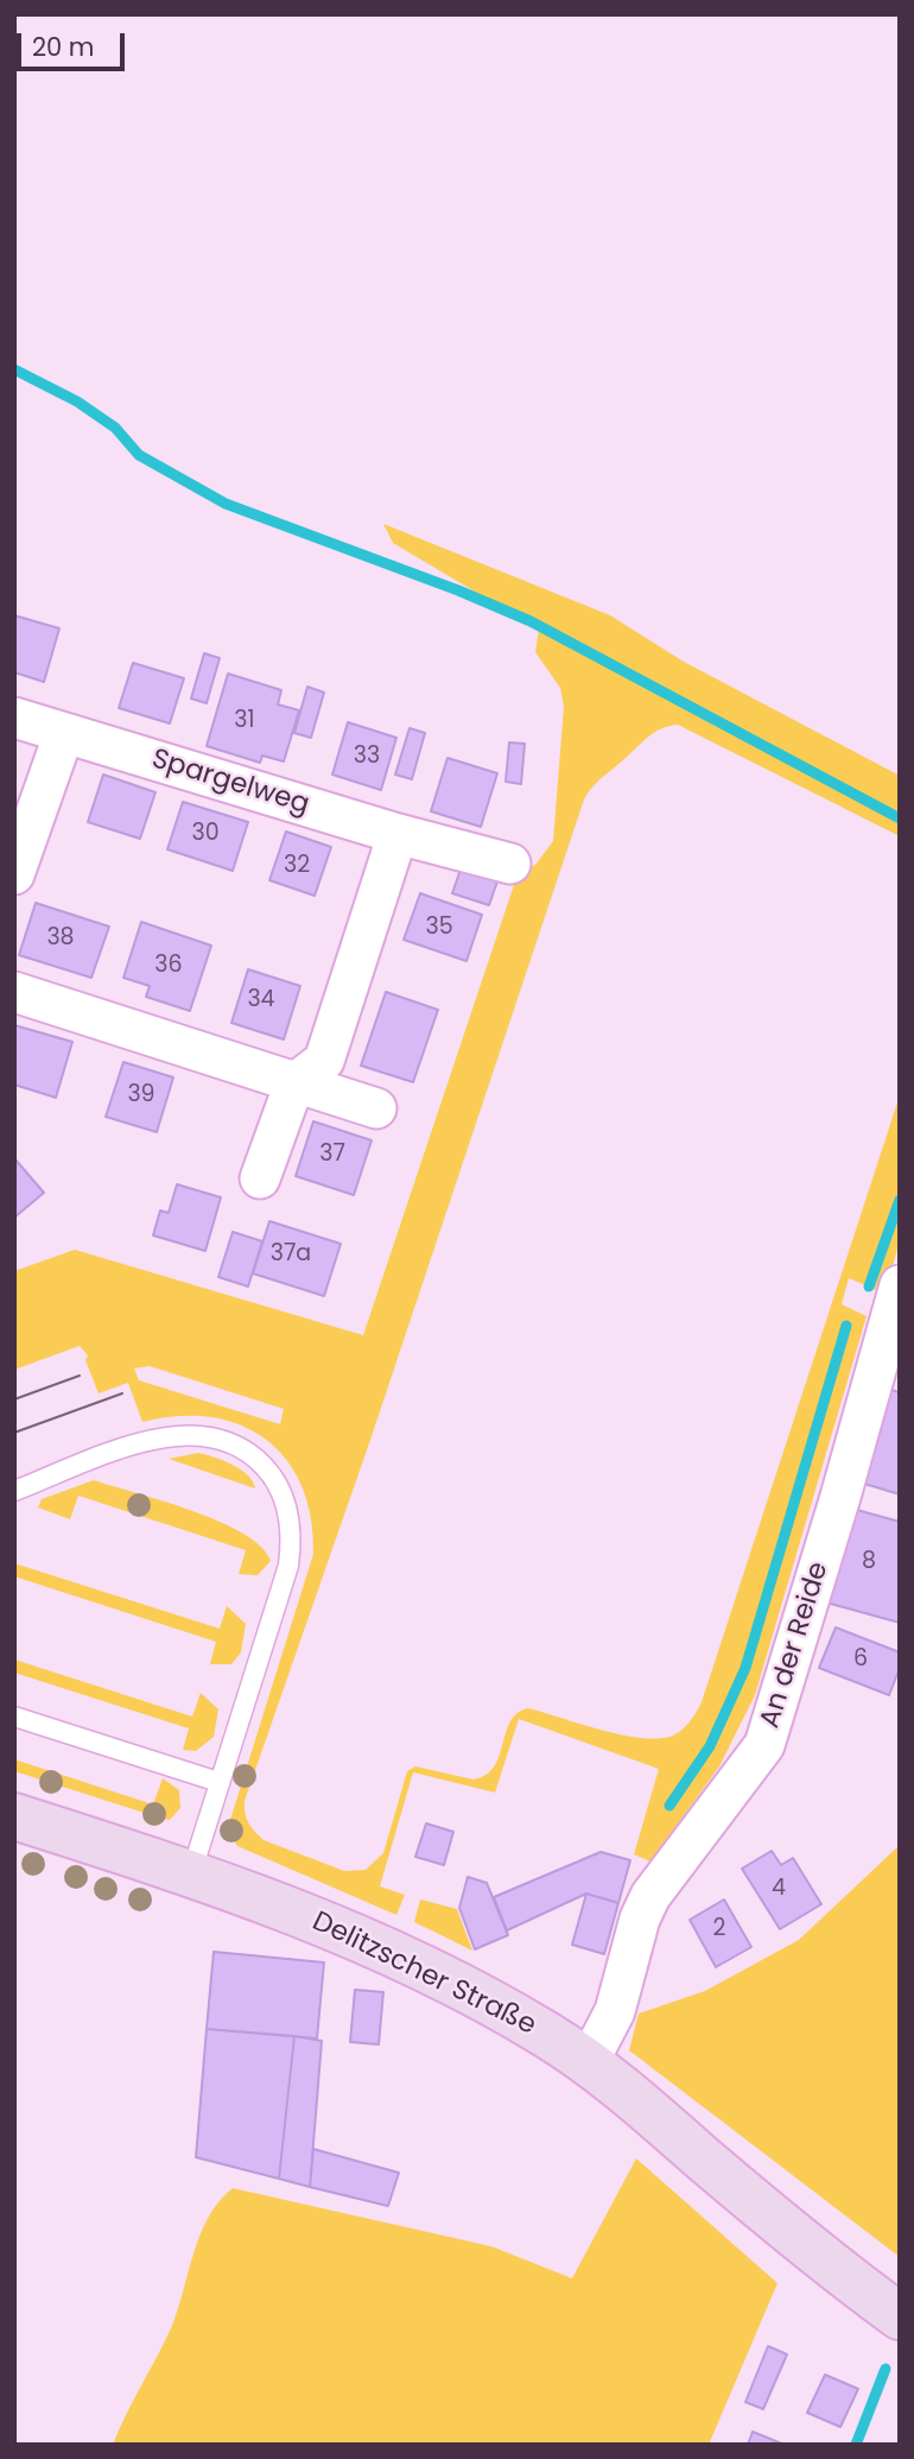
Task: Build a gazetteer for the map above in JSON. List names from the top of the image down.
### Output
{
  "streets": {
    "main road": ["Delitzscher Straße"],
    "street": ["Spargelweg", "An der Reide"]
  },
  "crossings": [
    ["An der Reide", "Delitzscher Straße"]
  ],
  "house_numbers": [
    "31",
    "33",
    "30",
    "32",
    "35",
    "38",
    "36",
    "34",
    "39",
    "37",
    "37a",
    "8",
    "6",
    "4",
    "2"
  ],
  "scale_bar": "20 m"
}
